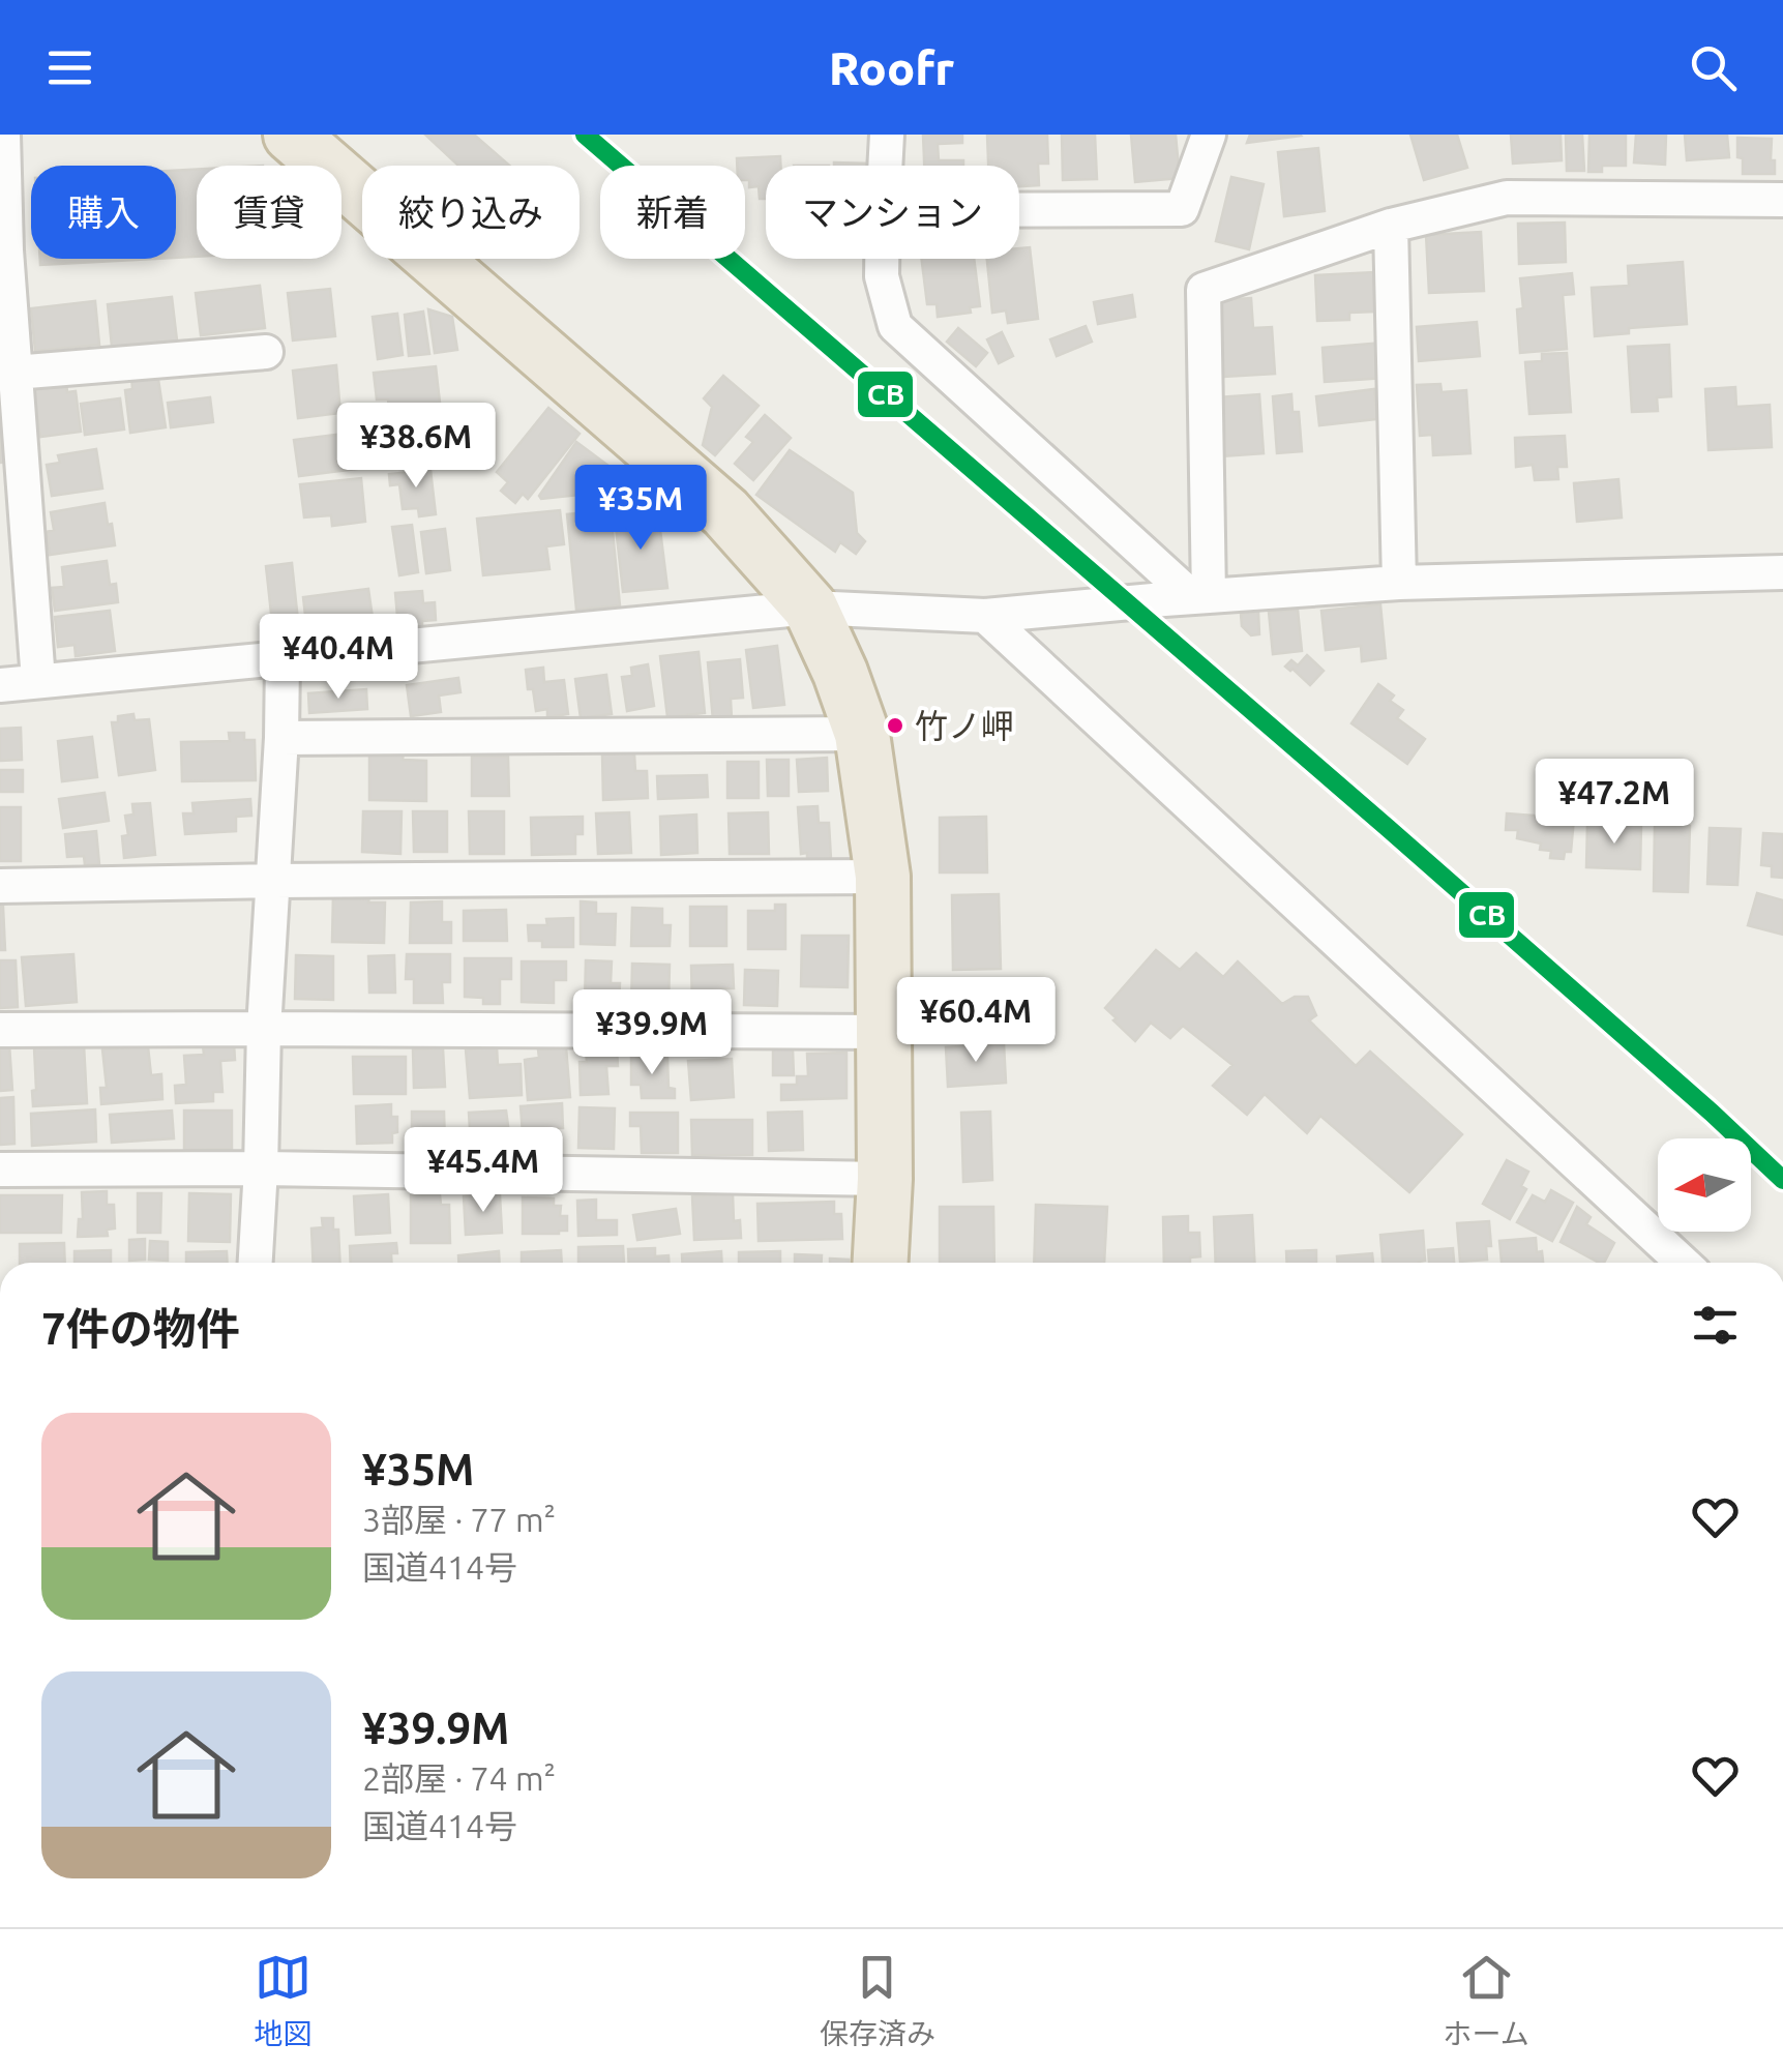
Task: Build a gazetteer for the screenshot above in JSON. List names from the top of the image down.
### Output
{
  "places": ["竹ノ岬"],
  "lines": ["transit line CB"],
  "north": "left",
  "page": {
    "header": "Roofr",
    "chip": [
      "購入",
      "賃貸",
      "絞り込み",
      "新着",
      "マンション"
    ],
    "price": [
      "¥38.6M",
      "¥35M",
      "¥40.4M",
      "¥47.2M",
      "¥60.4M",
      "¥39.9M",
      "¥45.4M"
    ],
    "heading": "7件の物件",
    "list": [
      {
        "name": "¥35M",
        "note": "3部屋 · 77 m² · 国道414号"
      },
      {
        "name": "¥39.9M",
        "note": "2部屋 · 74 m² · 国道414号"
      }
    ],
    "tabs": ["地図", "保存済み", "ホーム"]
  }
}
